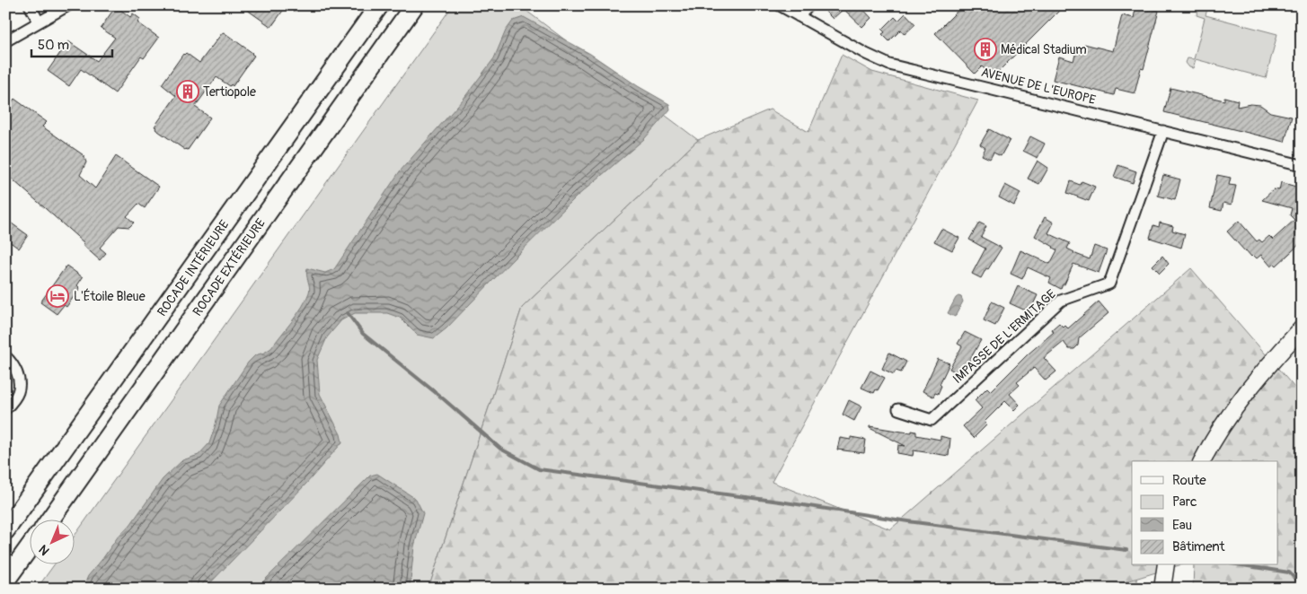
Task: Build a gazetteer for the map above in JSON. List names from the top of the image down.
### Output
{
  "streets": {
    "highway": ["ROCADE EXTÉRIEURE", "ROCADE INTÉRIEURE"],
    "street": ["AVENUE DE L'EUROPE", "IMPASSE DE L'ERMITAGE"]
  },
  "crossings": [
    ["AVENUE DE L'EUROPE", "IMPASSE DE L'ERMITAGE"]
  ],
  "places": {
    "building": ["Médical Stadium", "Tertiopole"],
    "hotel": ["L'Étoile Bleue"]
  },
  "legend": [
    "Route",
    "Parc",
    "Eau",
    "Bâtiment"
  ],
  "scale_bar": "50 m",
  "north": "bottom left"
}
